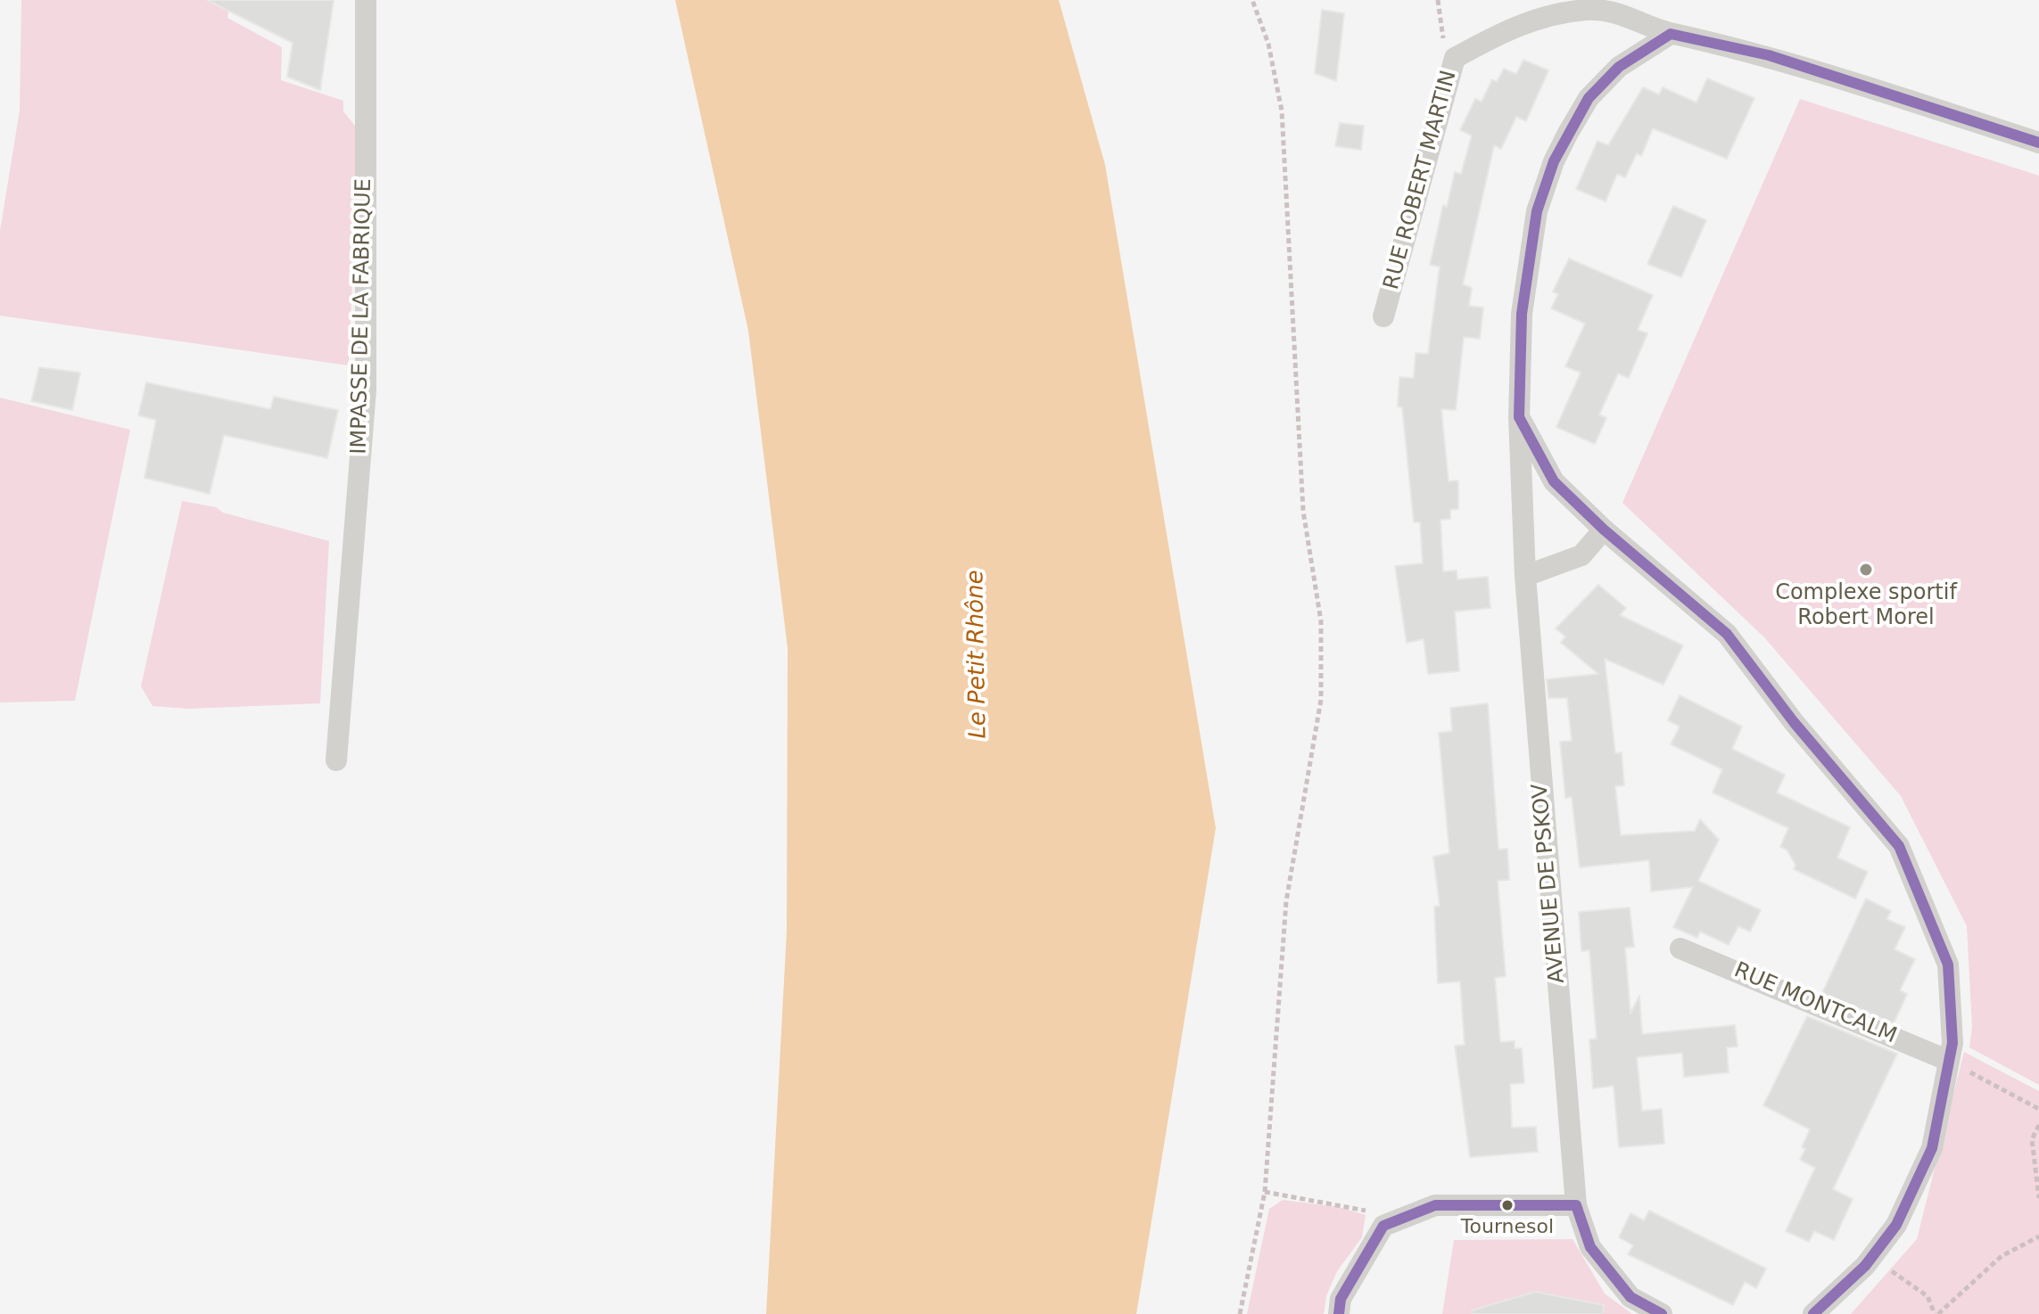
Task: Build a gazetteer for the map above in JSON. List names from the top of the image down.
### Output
{
  "streets": {
    "street": [
      "RUE ROBERT MARTIN",
      "IMPASSE DE LA FABRIQUE",
      "AVENUE DE PSKOV",
      "RUE MONTCALM"
    ]
  },
  "crossings": [
    ["RUE ROBERT MARTIN", "AVENUE DE PSKOV"],
    ["AVENUE DE PSKOV", "RUE MONTCALM"]
  ],
  "water": ["Le Petit Rhône"],
  "places": ["Complexe sportif Robert Morel", "Tournesol"]
}
